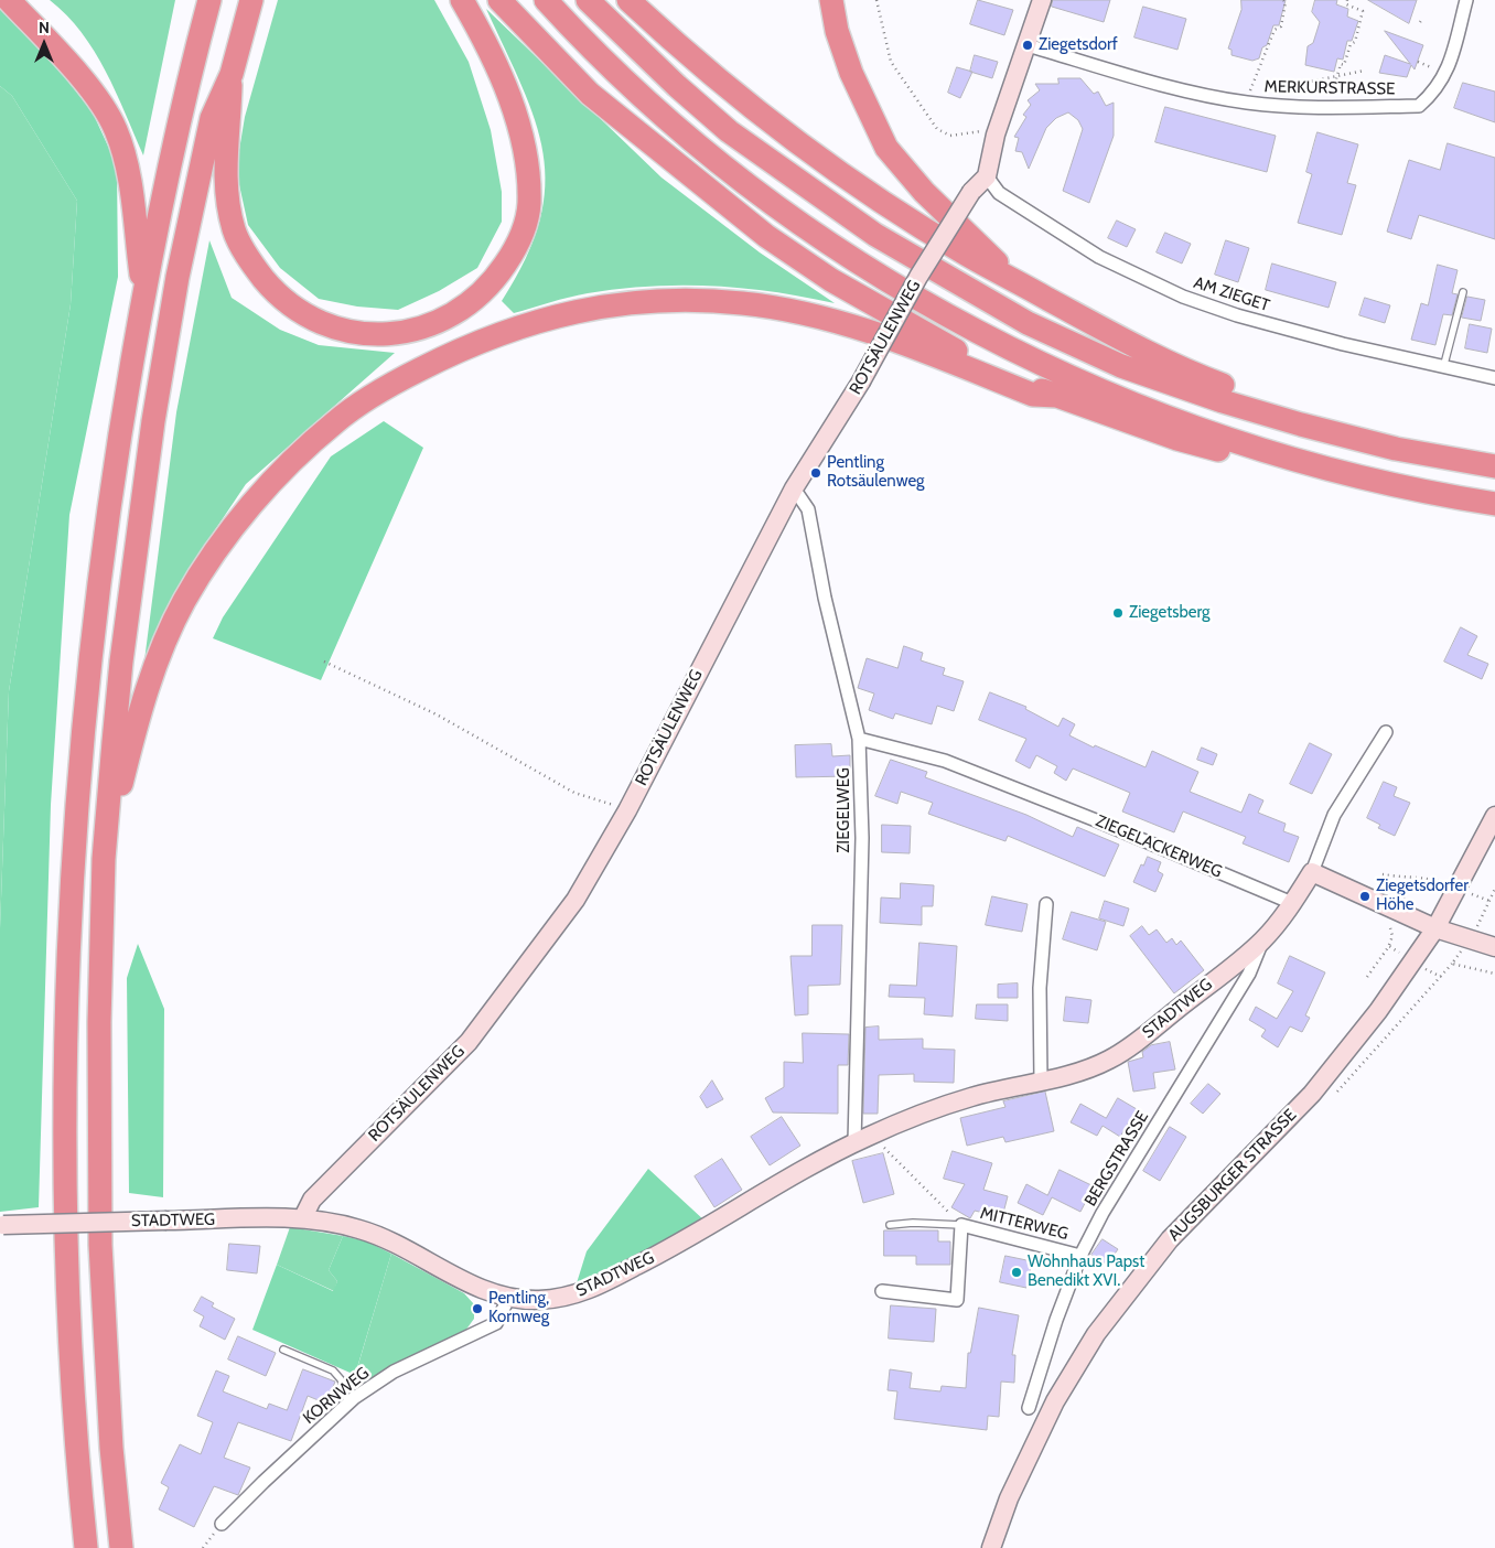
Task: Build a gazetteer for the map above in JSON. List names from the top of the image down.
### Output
{
  "streets": {
    "street": [
      "MERKURSTRASSE",
      "AM ZIEGET",
      "ROTSÄULENWEG",
      "ZIEGELWEG",
      "ZIEGELACKERWEG",
      "STADTWEG",
      "BERGSTRASSE",
      "AUGSBURGER STRASSE",
      "MITTERWEG",
      "KORNWEG"
    ]
  },
  "crossings": [
    ["AM ZIEGET", "ROTSÄULENWEG"],
    ["ROTSÄULENWEG", "ZIEGELWEG"],
    ["ROTSÄULENWEG", "STADTWEG"],
    ["ZIEGELWEG", "ZIEGELACKERWEG"],
    ["ZIEGELWEG", "STADTWEG"],
    ["ZIEGELACKERWEG", "STADTWEG"],
    ["STADTWEG", "BERGSTRASSE"],
    ["STADTWEG", "KORNWEG"],
    ["BERGSTRASSE", "MITTERWEG"]
  ],
  "places": [
    "Ziegetsdorf",
    "Pentling Rotsäulenweg",
    "Ziegetsberg",
    "Ziegetsdorfer Höhe",
    "Wohnhaus Papst Benedikt XVI.",
    "Pentling, Kornweg"
  ],
  "north": "top"
}
